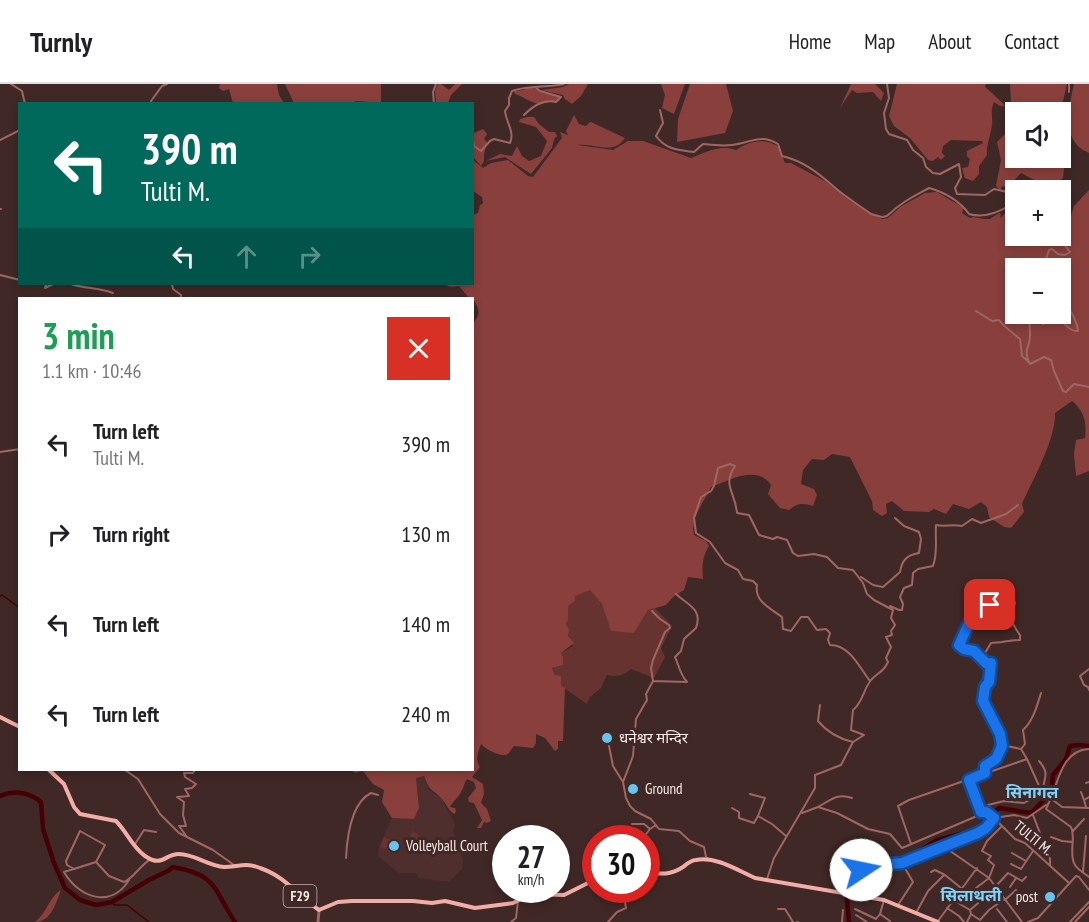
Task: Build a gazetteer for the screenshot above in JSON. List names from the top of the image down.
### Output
{
  "streets": {
    "main road": ["F29"],
    "street": ["TULTI M."]
  },
  "districts": ["सिनागल", "सिलाथली"],
  "places": [
    "धनेश्वर मन्दिर",
    "Ground",
    "Volleyball Court",
    "post"
  ],
  "page": {
    "header": "Turnly",
    "nav": [
      "Home",
      "Map",
      "About",
      "Contact"
    ],
    "map_buttons": ["+", "−"],
    "turn": ["390 m", "Tulti M."],
    "heading": ["3 min", "1.1 km · 10:46"],
    "list": [
      {
        "name": "Turn left",
        "note": "Tulti M.",
        "value": "390 m"
      },
      {
        "name": "Turn right",
        "value": "130 m"
      },
      {
        "name": "Turn left",
        "value": "140 m"
      },
      {
        "name": "Turn left",
        "value": "240 m"
      }
    ],
    "speed": "27 km/h",
    "limit": "30"
  }
}
